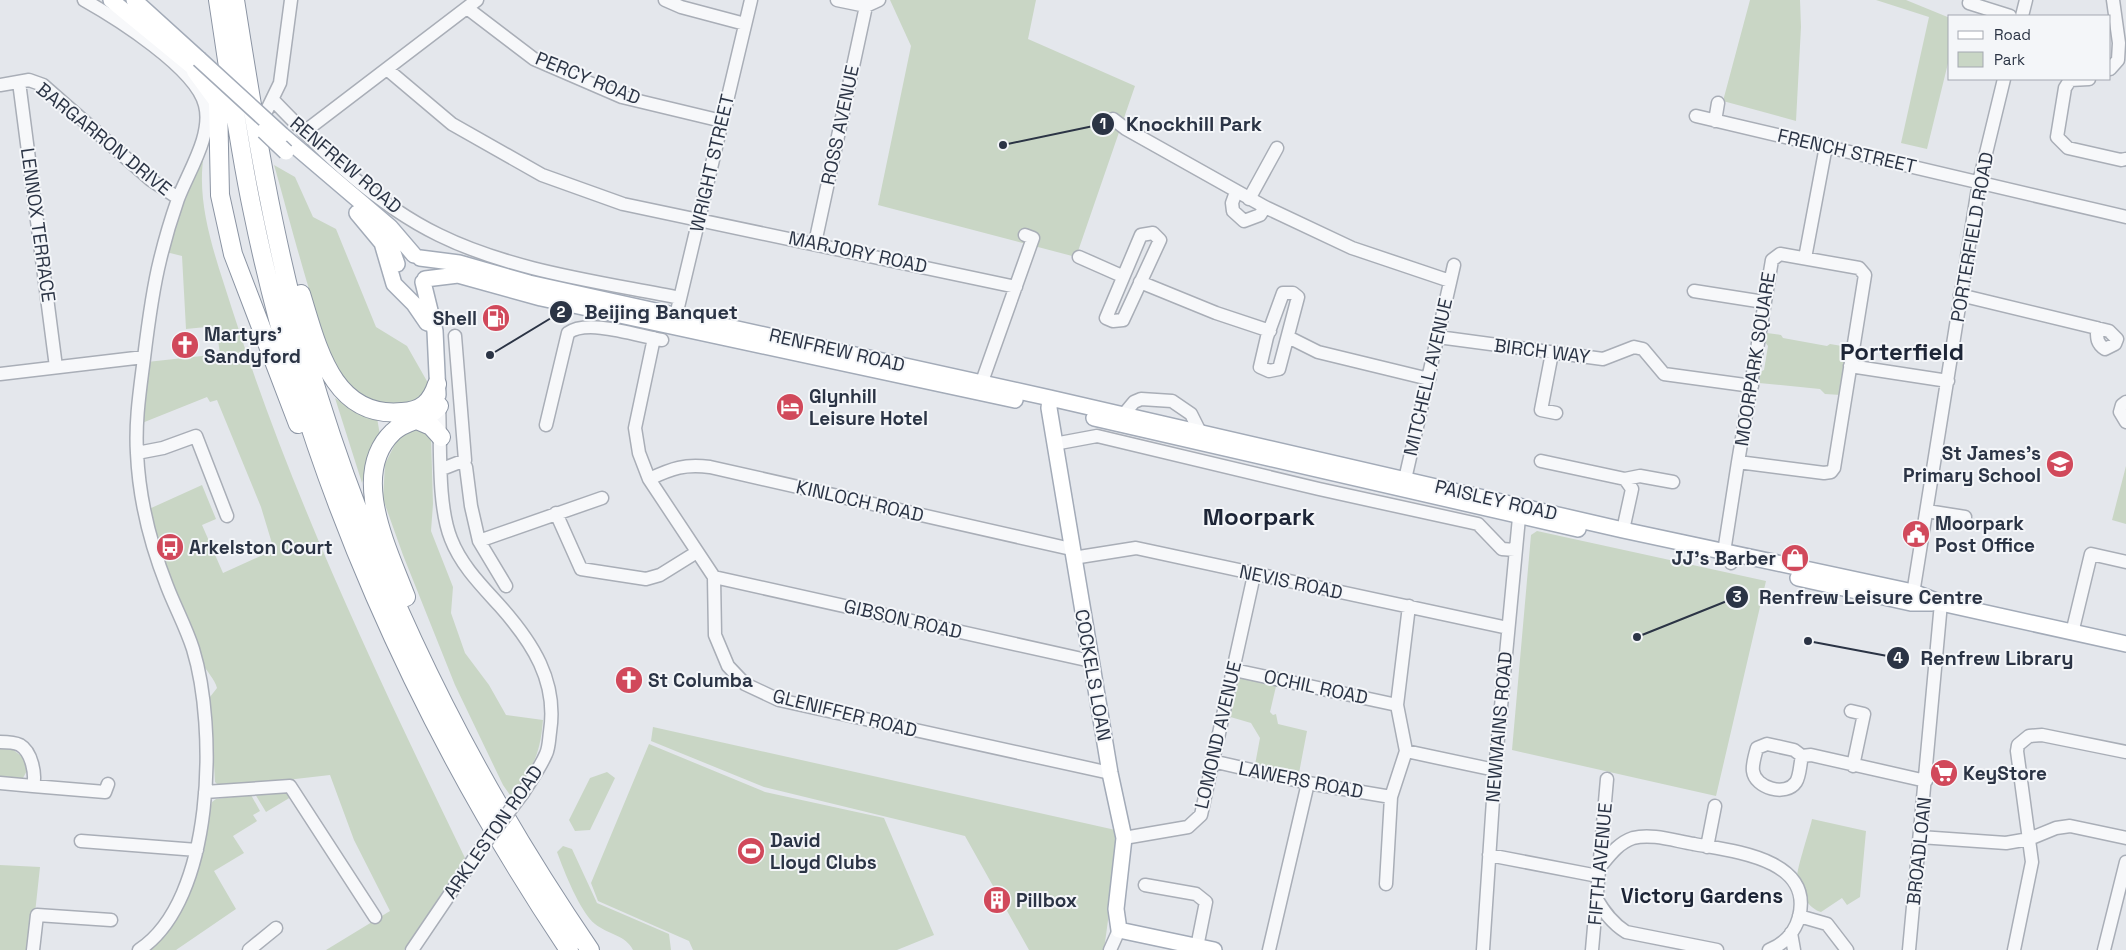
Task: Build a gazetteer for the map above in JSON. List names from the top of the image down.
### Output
{
  "streets": {
    "main road": [
      "RENFREW ROAD",
      "PAISLEY ROAD",
      "COCKELS LOAN",
      "ARKLESTON ROAD"
    ],
    "street": [
      "PERCY ROAD",
      "ROSS AVENUE",
      "BARGARRON DRIVE",
      "FRENCH STREET",
      "WRIGHT STREET",
      "LENNOX TERRACE",
      "PORTERFIELD ROAD",
      "MARJORY ROAD",
      "BIRCH WAY",
      "MOORPARK SQUARE",
      "MITCHELL AVENUE",
      "KINLOCH ROAD",
      "NEVIS ROAD",
      "GIBSON ROAD",
      "OCHIL ROAD",
      "GLENIFFER ROAD",
      "NEWMAINS ROAD",
      "LOMOND AVENUE",
      "LAWERS ROAD",
      "BROADLOAN",
      "FIFTH AVENUE"
    ]
  },
  "crossings": [
    ["PERCY ROAD", "WRIGHT STREET"],
    ["ROSS AVENUE", "MARJORY ROAD"],
    ["BARGARRON DRIVE", "LENNOX TERRACE"],
    ["FRENCH STREET", "PORTERFIELD ROAD"],
    ["WRIGHT STREET", "RENFREW ROAD"],
    ["WRIGHT STREET", "MARJORY ROAD"],
    ["RENFREW ROAD", "PAISLEY ROAD"],
    ["RENFREW ROAD", "COCKELS LOAN"],
    ["RENFREW ROAD", "ARKLESTON ROAD"],
    ["PORTERFIELD ROAD", "PAISLEY ROAD"],
    ["BIRCH WAY", "MOORPARK SQUARE"],
    ["BIRCH WAY", "MITCHELL AVENUE"],
    ["MOORPARK SQUARE", "PAISLEY ROAD"],
    ["MITCHELL AVENUE", "PAISLEY ROAD"],
    ["PAISLEY ROAD", "COCKELS LOAN"],
    ["PAISLEY ROAD", "NEWMAINS ROAD"],
    ["PAISLEY ROAD", "BROADLOAN"],
    ["KINLOCH ROAD", "NEVIS ROAD"],
    ["KINLOCH ROAD", "COCKELS LOAN"],
    ["NEVIS ROAD", "COCKELS LOAN"],
    ["NEVIS ROAD", "NEWMAINS ROAD"],
    ["NEVIS ROAD", "LOMOND AVENUE"],
    ["GIBSON ROAD", "COCKELS LOAN"],
    ["GIBSON ROAD", "GLENIFFER ROAD"],
    ["COCKELS LOAN", "GLENIFFER ROAD"],
    ["COCKELS LOAN", "LOMOND AVENUE"],
    ["OCHIL ROAD", "LOMOND AVENUE"],
    ["LOMOND AVENUE", "LAWERS ROAD"]
  ],
  "districts": ["Porterfield", "Moorpark", "Victory Gardens"],
  "places": {
    "other": [
      "Knockhill Park",
      "Beijing Banquet",
      "Renfrew Leisure Centre",
      "Renfrew Library"
    ],
    "fuel station": ["Shell"],
    "church": ["Martyrs' Sandyford", "St Columba"],
    "hotel": ["Glynhill Leisure Hotel"],
    "school or university": ["St James's Primary School"],
    "public building": ["Moorpark Post Office"],
    "bus stop": ["Arkelston Court"],
    "shop": ["JJ's Barber"],
    "supermarket": ["KeyStore"],
    "sports": ["David Lloyd Clubs"],
    "building": ["Pillbox"]
  },
  "legend": ["Road", "Park"]
}
